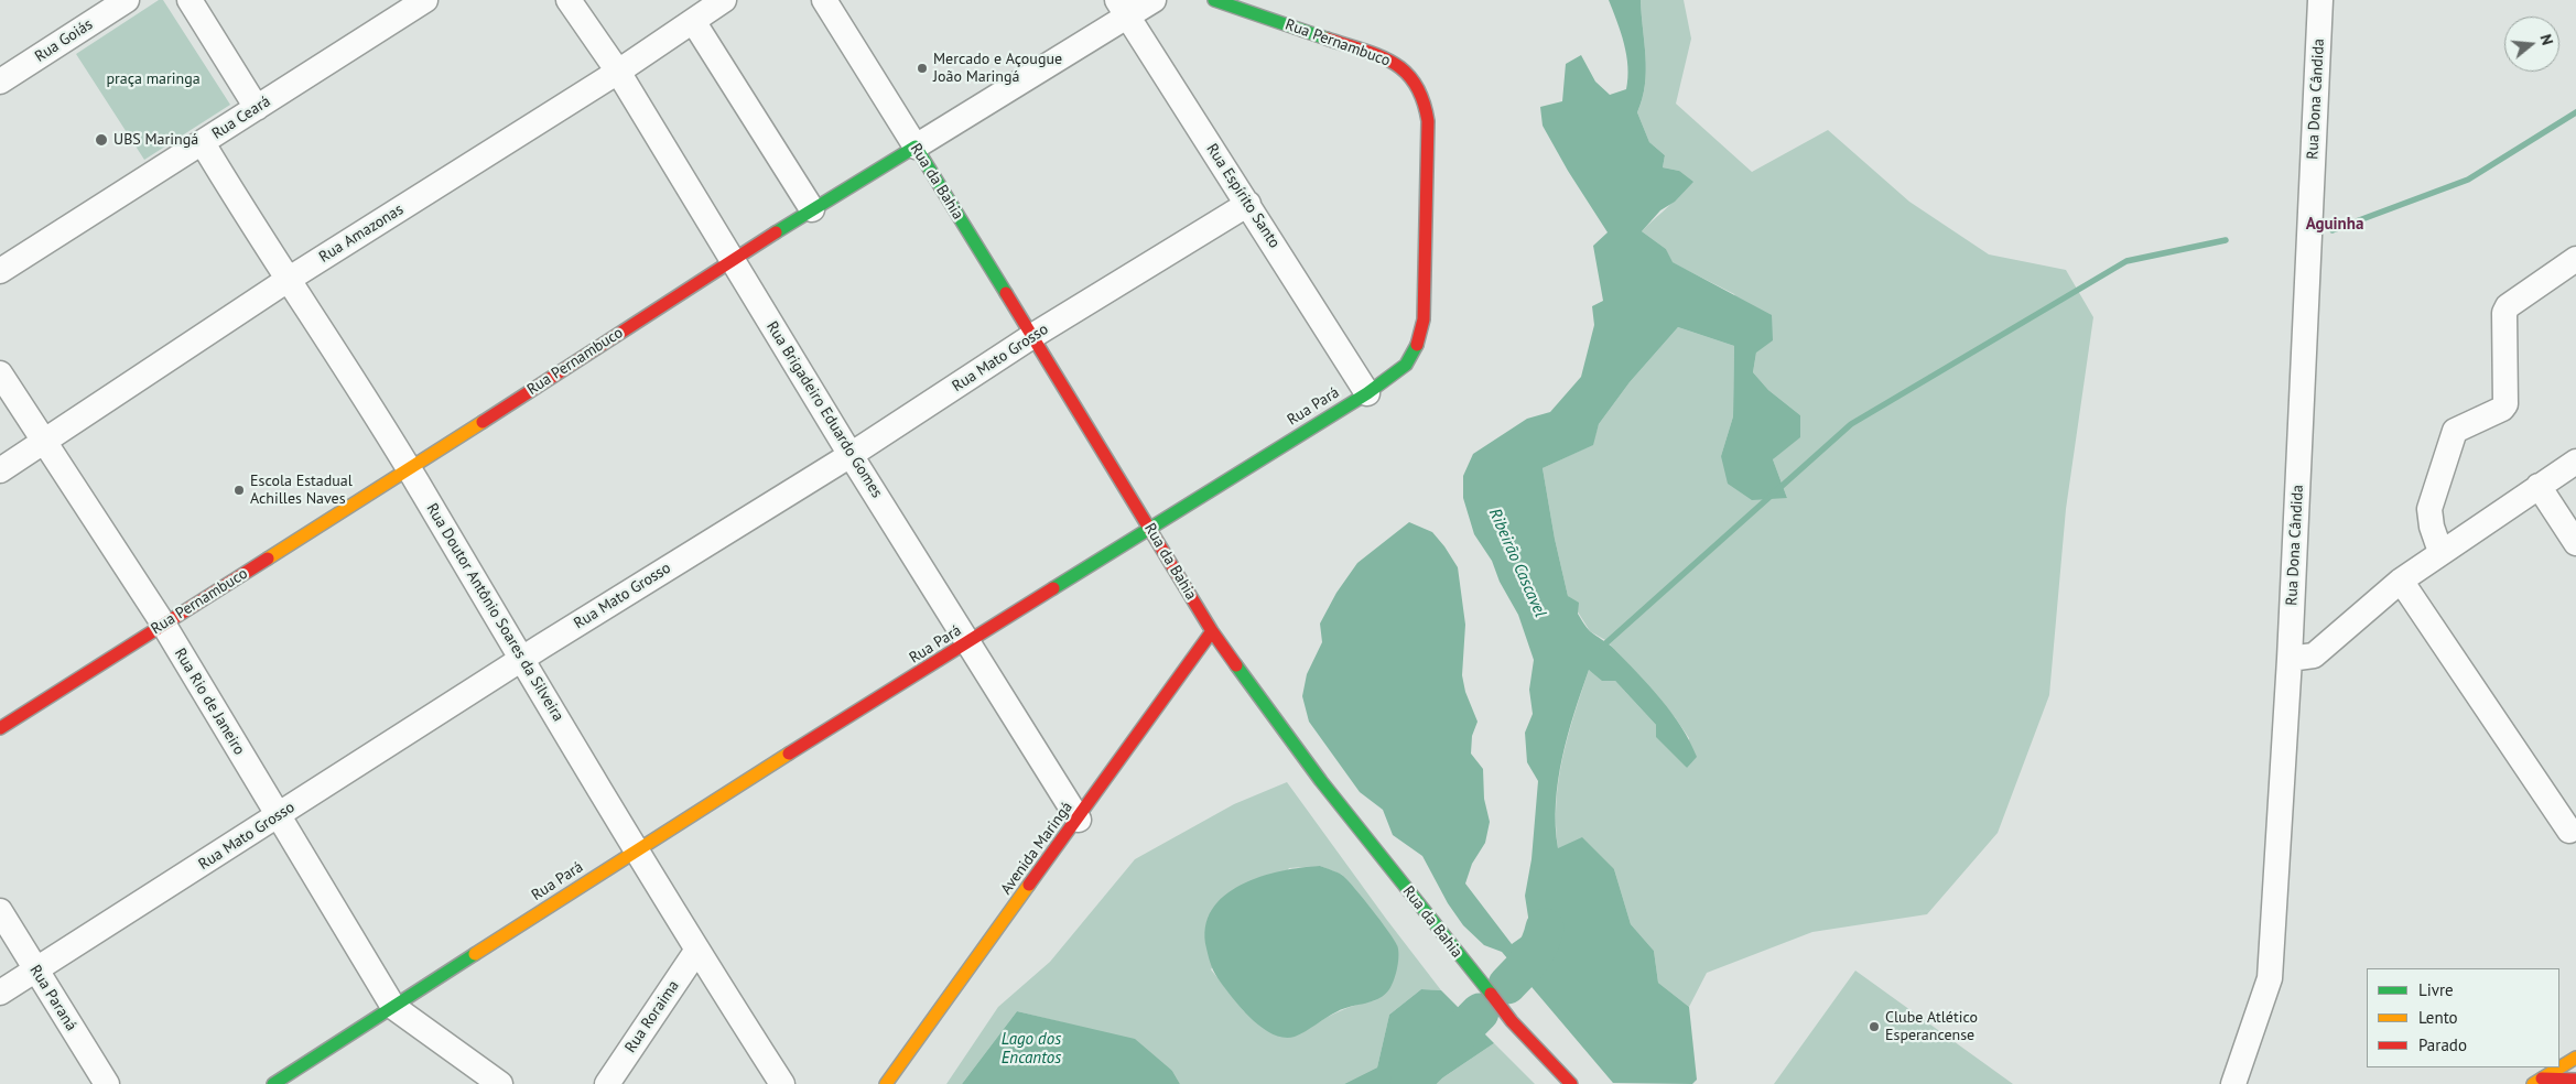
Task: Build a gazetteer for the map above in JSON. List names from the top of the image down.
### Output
{
  "streets": {
    "street": [
      "Rua Goiás",
      "Rua Pernambuco",
      "Rua Dona Cândida",
      "Rua Ceará",
      "Rua da Bahia",
      "Rua Espírito Santo",
      "Rua Amazonas",
      "Rua Mato Grosso",
      "Rua Pará",
      "Rua Brigadeiro Eduardo Gomes",
      "Rua Doutor Antônio Soares da Silveira",
      "Rua Rio de Janeiro",
      "Avenida Maringá",
      "Rua Paraná",
      "Rua Roraima"
    ]
  },
  "crossings": [
    ["Rua Pernambuco", "Rua da Bahia"],
    ["Rua Pernambuco", "Rua Espírito Santo"],
    ["Rua Pernambuco", "Rua Pará"],
    ["Rua Pernambuco", "Rua Brigadeiro Eduardo Gomes"],
    ["Rua Pernambuco", "Rua Doutor Antônio Soares da Silveira"],
    ["Rua Pernambuco", "Rua Rio de Janeiro"],
    ["Rua Ceará", "Rua Doutor Antônio Soares da Silveira"],
    ["Rua da Bahia", "Rua Mato Grosso"],
    ["Rua da Bahia", "Rua Pará"],
    ["Rua da Bahia", "Avenida Maringá"],
    ["Rua Espírito Santo", "Rua Mato Grosso"],
    ["Rua Espírito Santo", "Rua Pará"],
    ["Rua Amazonas", "Rua Brigadeiro Eduardo Gomes"],
    ["Rua Amazonas", "Rua Doutor Antônio Soares da Silveira"],
    ["Rua Amazonas", "Rua Rio de Janeiro"],
    ["Rua Mato Grosso", "Rua Brigadeiro Eduardo Gomes"],
    ["Rua Mato Grosso", "Rua Doutor Antônio Soares da Silveira"],
    ["Rua Mato Grosso", "Rua Rio de Janeiro"],
    ["Rua Mato Grosso", "Rua Paraná"],
    ["Rua Pará", "Rua Brigadeiro Eduardo Gomes"],
    ["Rua Pará", "Rua Doutor Antônio Soares da Silveira"],
    ["Rua Pará", "Rua Rio de Janeiro"],
    ["Rua Brigadeiro Eduardo Gomes", "Avenida Maringá"],
    ["Rua Doutor Antônio Soares da Silveira", "Rua Roraima"]
  ],
  "districts": ["Aguinha"],
  "water": ["Ribeirão Cascavel", "Lago dos Encantos"],
  "parks": ["praça maringa"],
  "places": [
    "Mercado e Açougue João Maringá",
    "UBS Maringá",
    "Escola Estadual Achilles Naves",
    "Clube Atlético Esperancense"
  ],
  "legend": ["Livre", "Lento", "Parado"],
  "north": "right"
}
